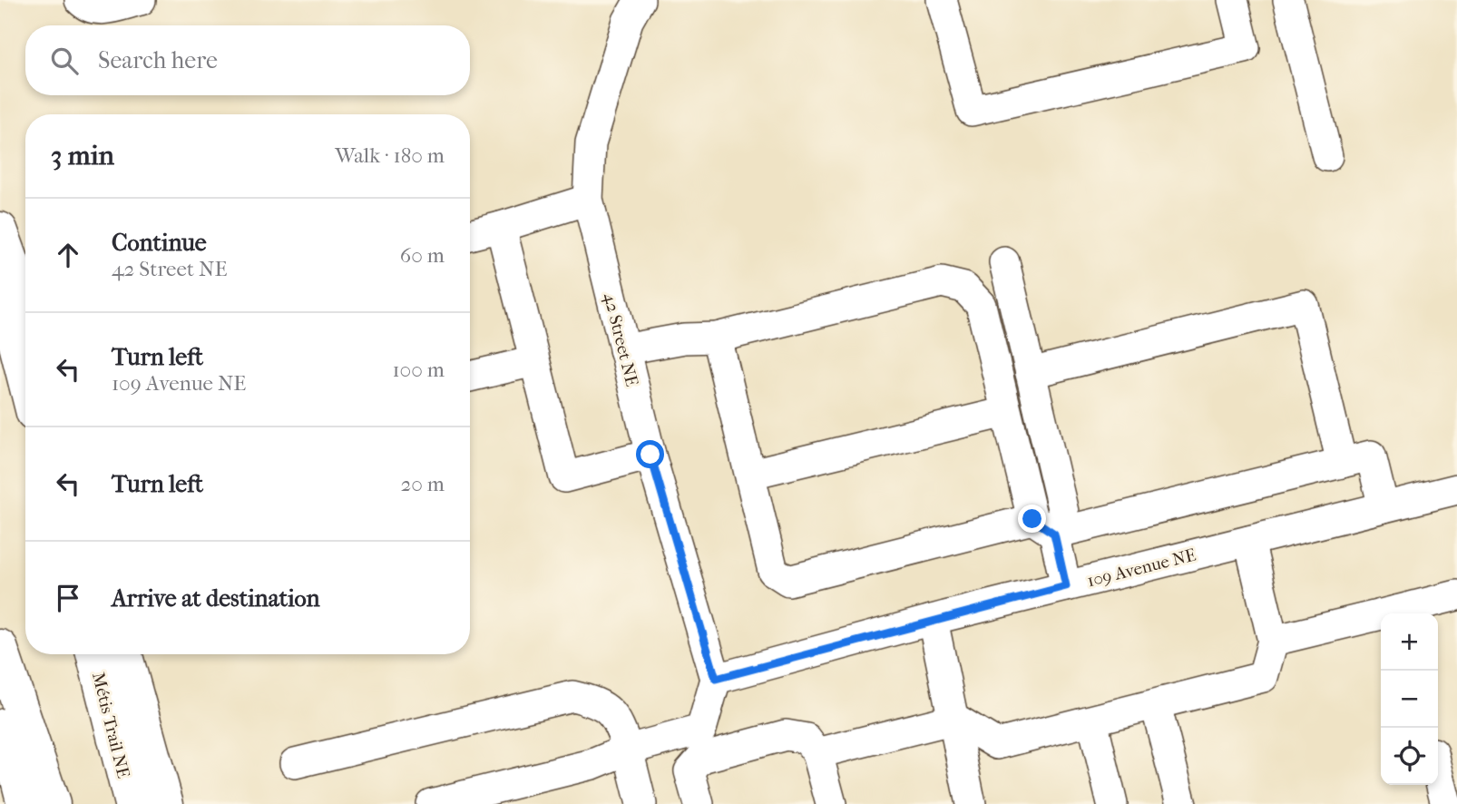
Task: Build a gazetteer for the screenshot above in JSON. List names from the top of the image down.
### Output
{
  "streets": {
    "main road": ["Métis Trail NE"],
    "street": ["42 Street NE", "109 Avenue NE"]
  },
  "crossings": [
    ["42 Street NE", "109 Avenue NE"]
  ],
  "page": {
    "search": "Search here",
    "heading": ["3 min", "Walk · 180 m"],
    "list": [
      ["Continue", "42 Street NE", "60 m"],
      ["Turn left", "109 Avenue NE", "100 m"],
      ["Turn left", "20 m"],
      "Arrive at destination"
    ],
    "map_buttons": ["+", "−"]
  }
}
